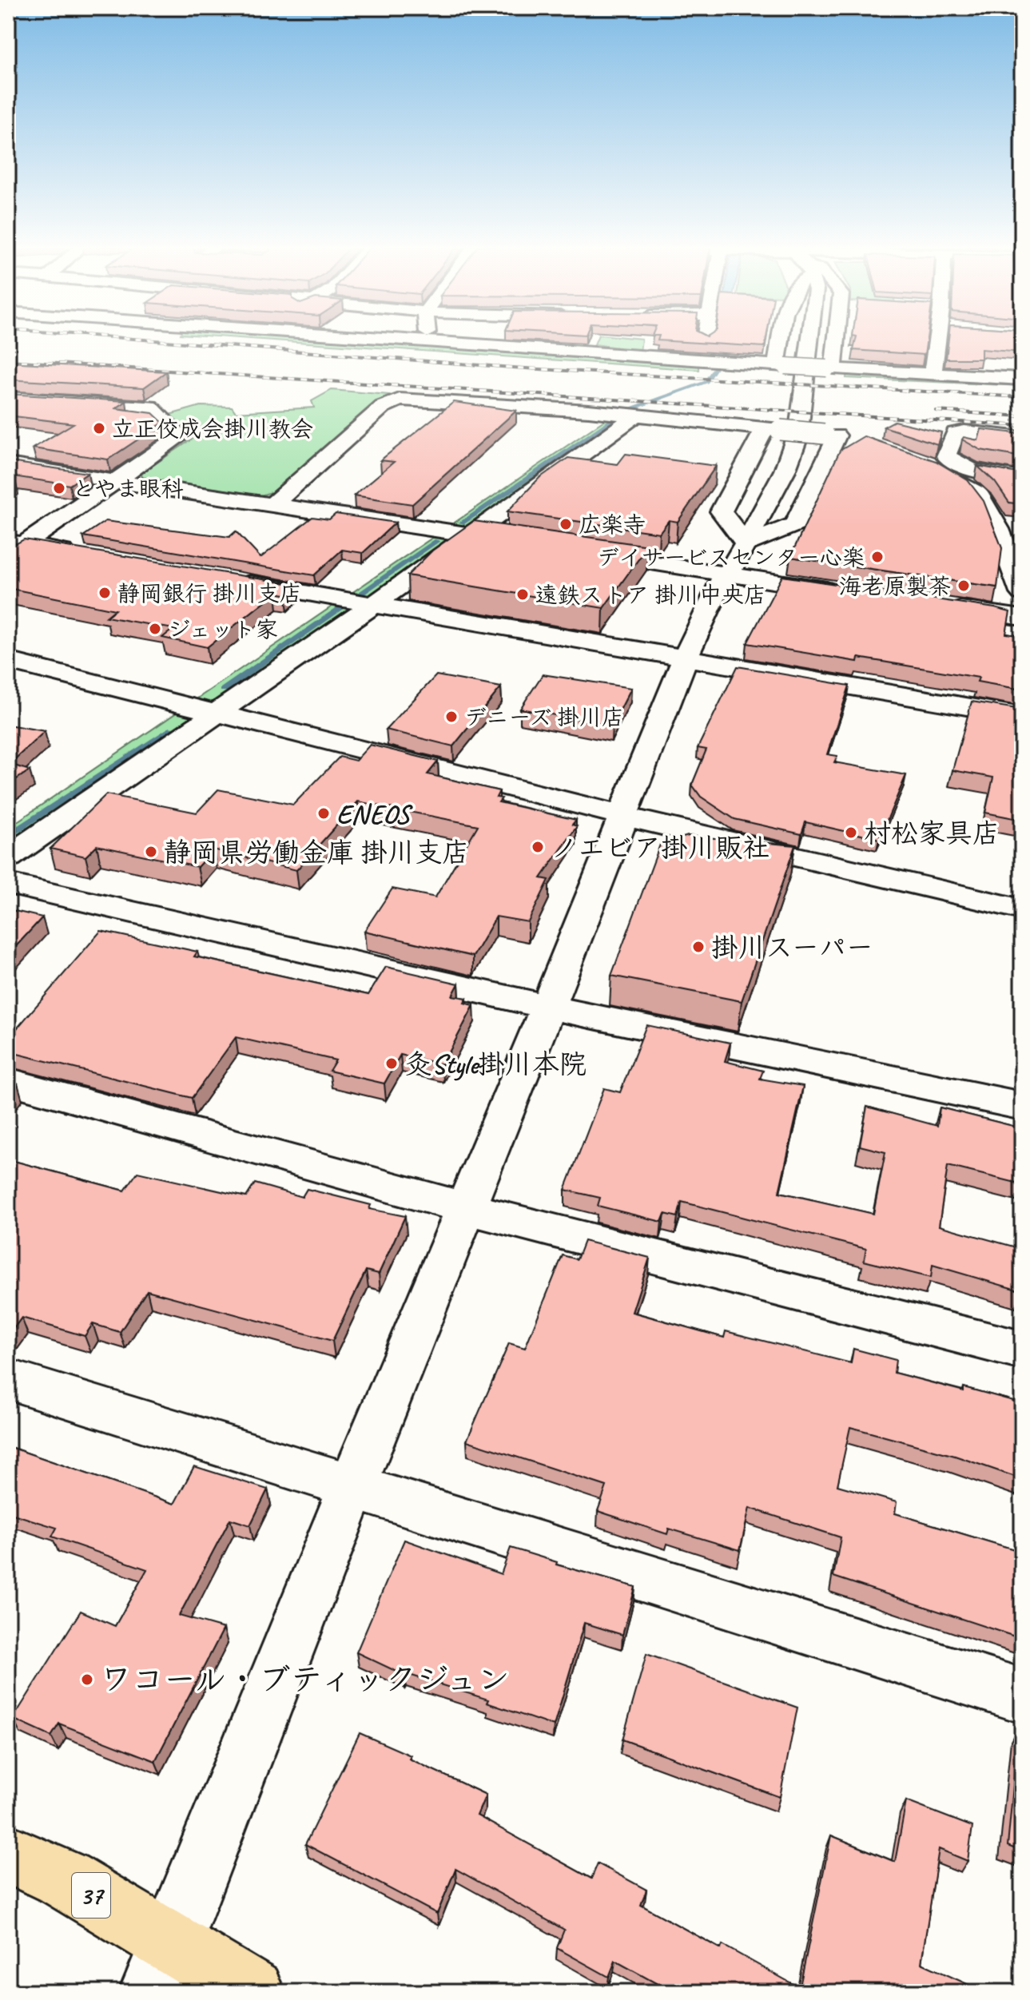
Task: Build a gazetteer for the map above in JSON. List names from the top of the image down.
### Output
{
  "streets": {
    "main road": ["37"]
  },
  "places": [
    "立正佼成会掛川教会",
    "とやま眼科",
    "広楽寺",
    "デイサービスセンター心楽",
    "海老原製茶",
    "静岡銀行 掛川支店",
    "遠鉄ストア 掛川中央店",
    "ジェット家",
    "デニーズ 掛川店",
    "ENEOS",
    "村松家具店",
    "ノエビア掛川販社",
    "静岡県労働金庫 掛川支店",
    "掛川スーパー",
    "灸Style掛川本院",
    "ワコール・ブティックジュン"
  ]
}
